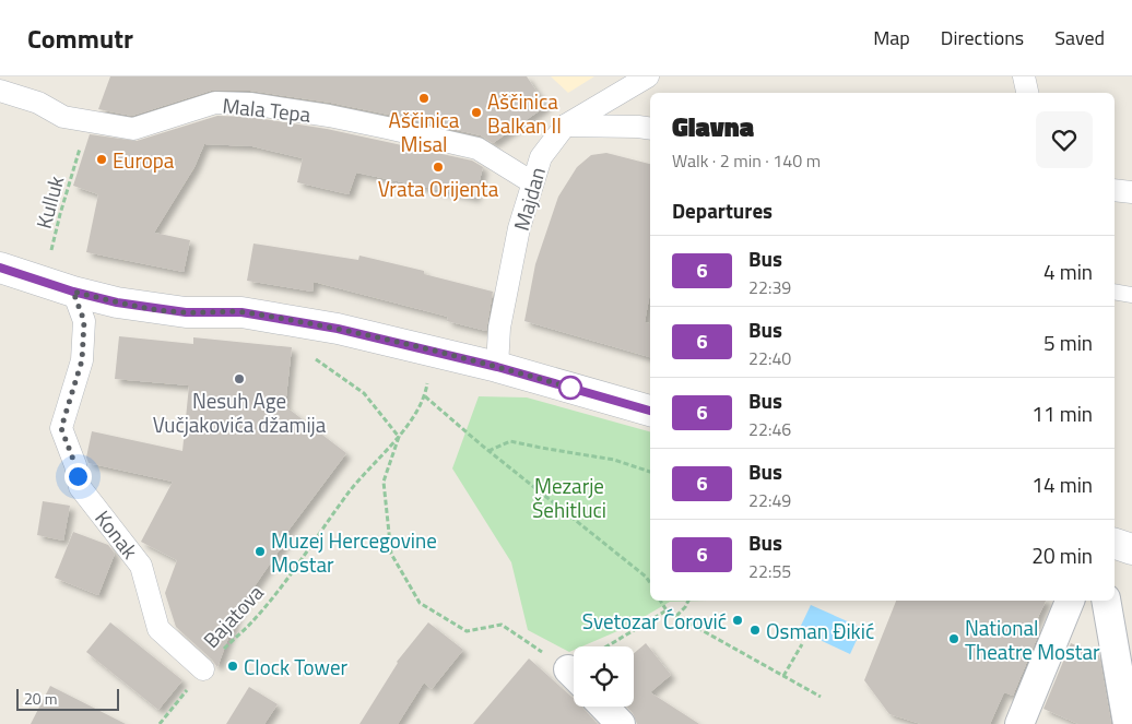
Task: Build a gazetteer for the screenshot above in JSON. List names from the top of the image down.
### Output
{
  "streets": {
    "street": ["Mala Tepa", "Majdan", "Konak"],
    "path": ["Kulluk", "Bajatova"]
  },
  "crossings": [
    ["Mala Tepa", "Majdan"],
    ["Konak", "Bajatova"]
  ],
  "parks": ["Mezarje Šehitluci"],
  "places": [
    "Aščinica Misal",
    "Aščinica Balkan II",
    "Europa",
    "Vrata Orijenta",
    "Nesuh Age Vučjakovića džamija",
    "Muzej Hercegovine Mostar",
    "Svetozar Ćorović",
    "Osman Đikić",
    "National Theatre Mostar",
    "Clock Tower"
  ],
  "lines": ["bus line 6"],
  "scale_bar": "20 m",
  "page": {
    "header": "Commutr",
    "nav": ["Map", "Directions", "Saved"],
    "heading": [
      ["Glavna", "Walk · 2 min · 140 m"],
      "Departures"
    ],
    "list": [
      {
        "mark": "6",
        "name": "Bus",
        "note": "22:39",
        "value": "4 min"
      },
      {
        "mark": "6",
        "name": "Bus",
        "note": "22:40",
        "value": "5 min"
      },
      {
        "mark": "6",
        "name": "Bus",
        "note": "22:46",
        "value": "11 min"
      },
      {
        "mark": "6",
        "name": "Bus",
        "note": "22:49",
        "value": "14 min"
      },
      {
        "mark": "6",
        "name": "Bus",
        "note": "22:55",
        "value": "20 min"
      }
    ],
    "scale": "20 m"
  }
}
